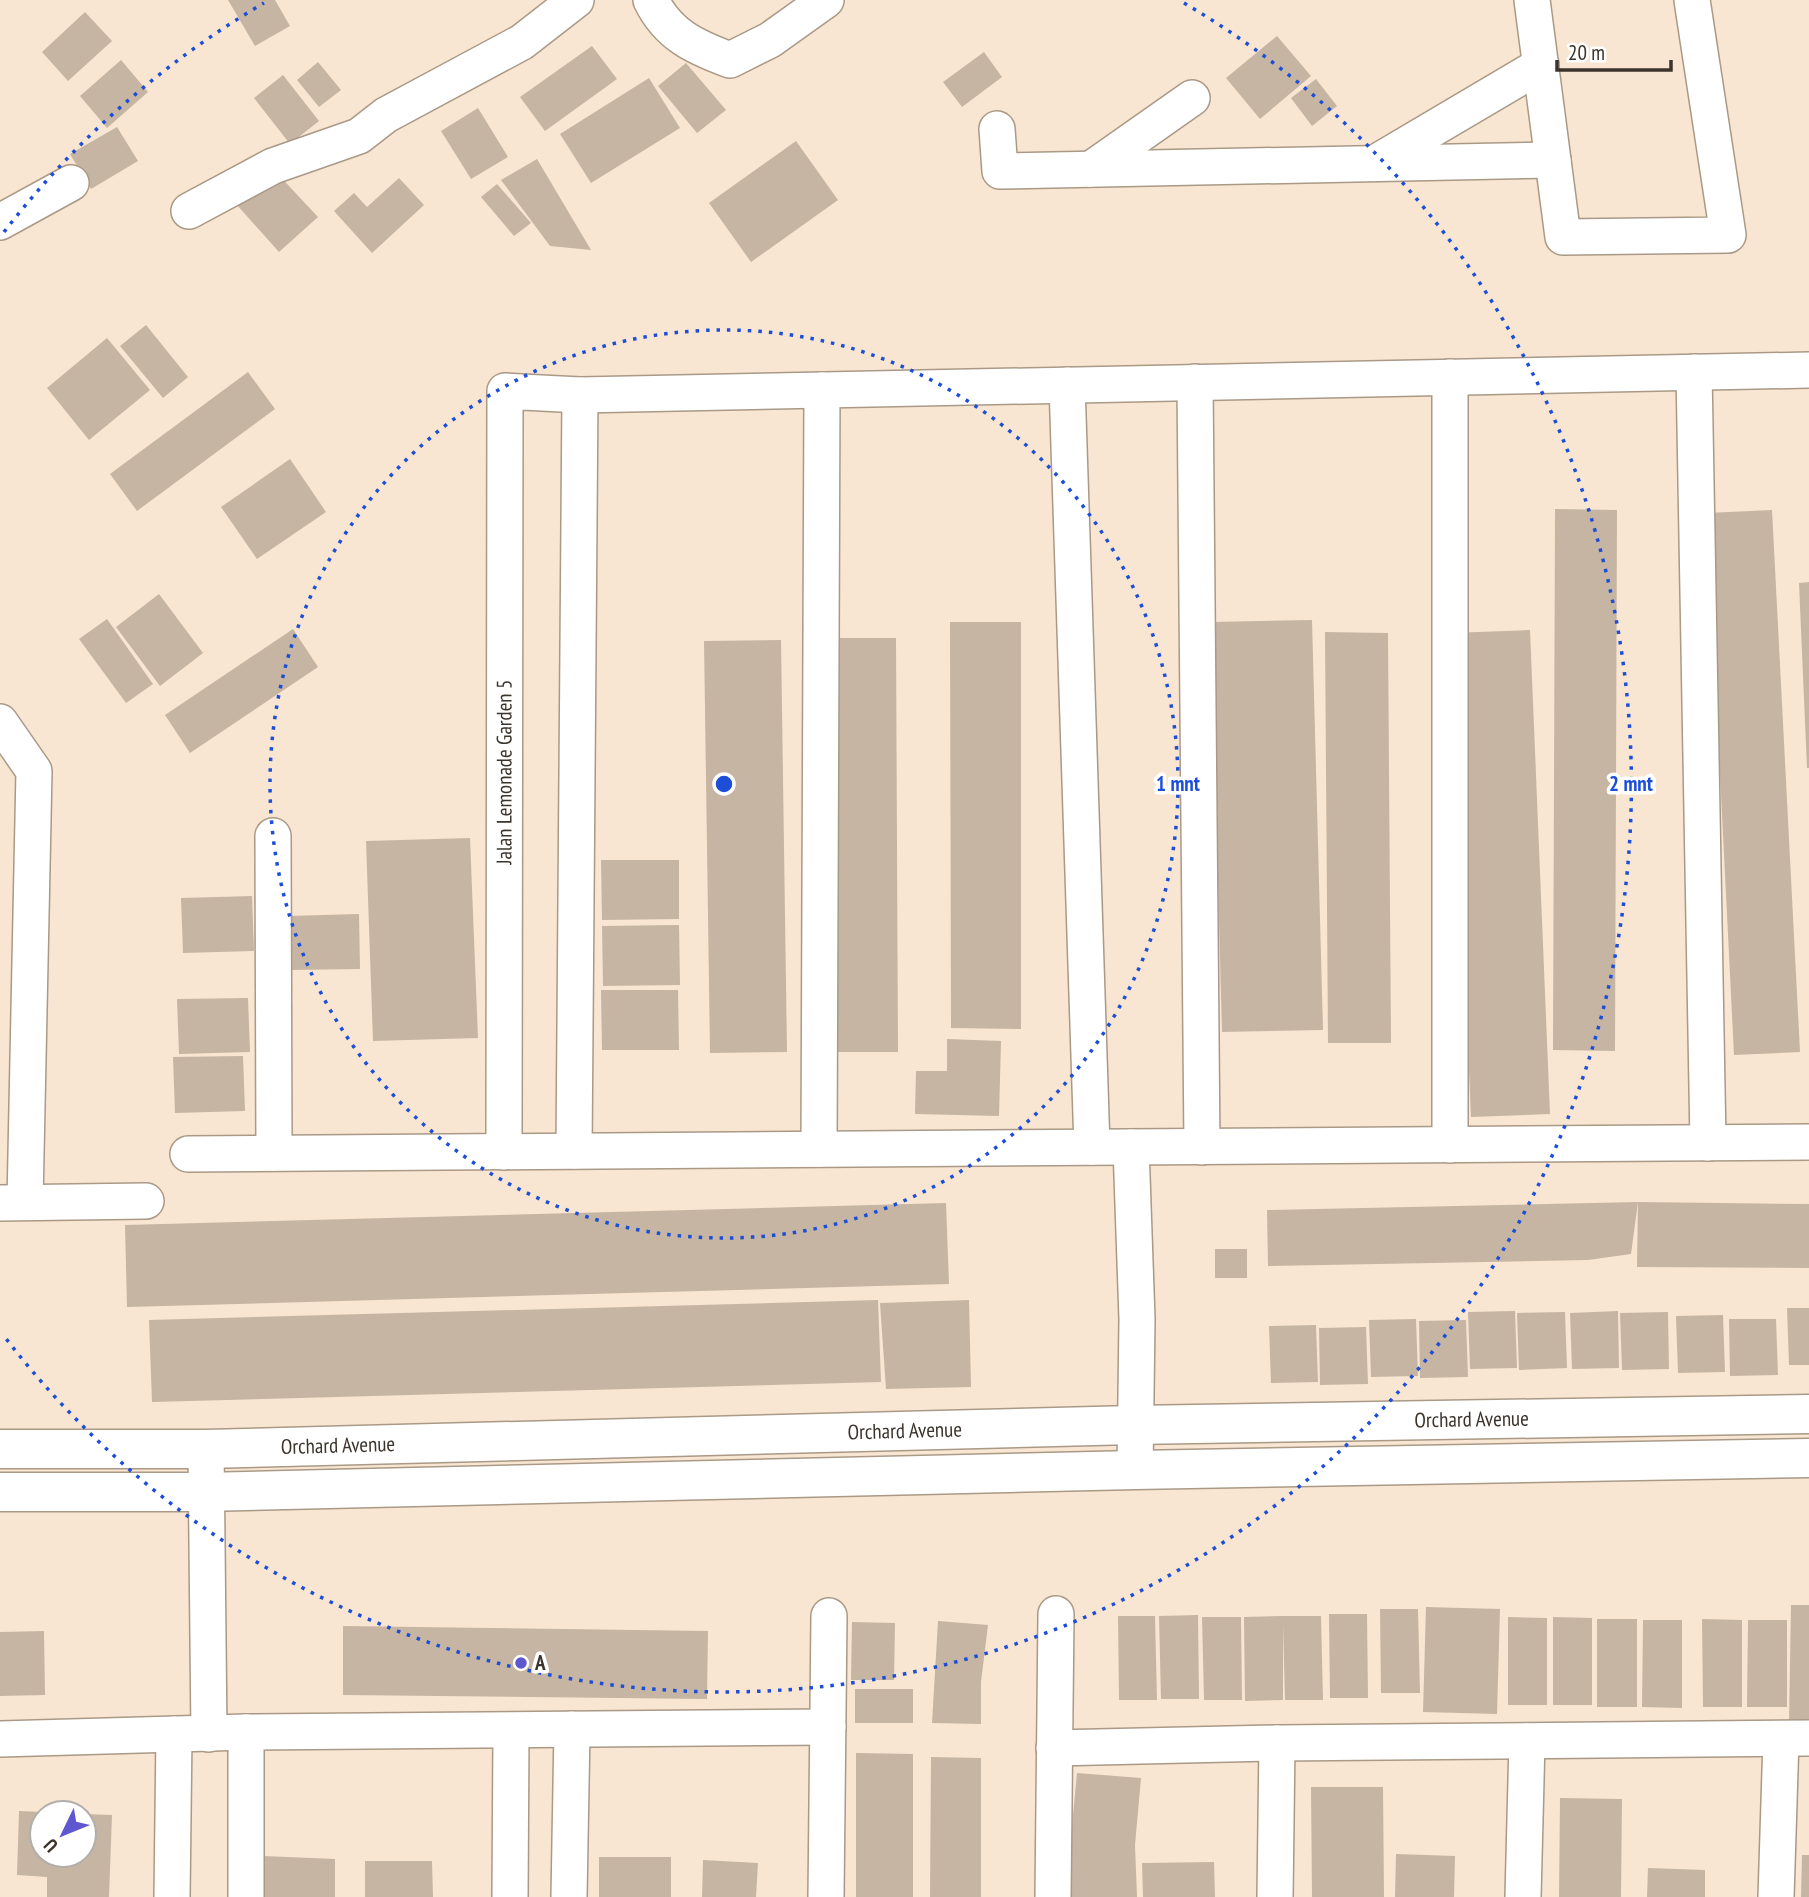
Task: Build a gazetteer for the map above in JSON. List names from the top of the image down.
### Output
{
  "streets": {
    "street": ["Jalan Lemonade Garden 5", "Orchard Avenue"]
  },
  "places": ["A"],
  "scale_bar": "20 m",
  "north": "bottom left",
  "rings": ["1 mnt", "2 mnt"]
}
